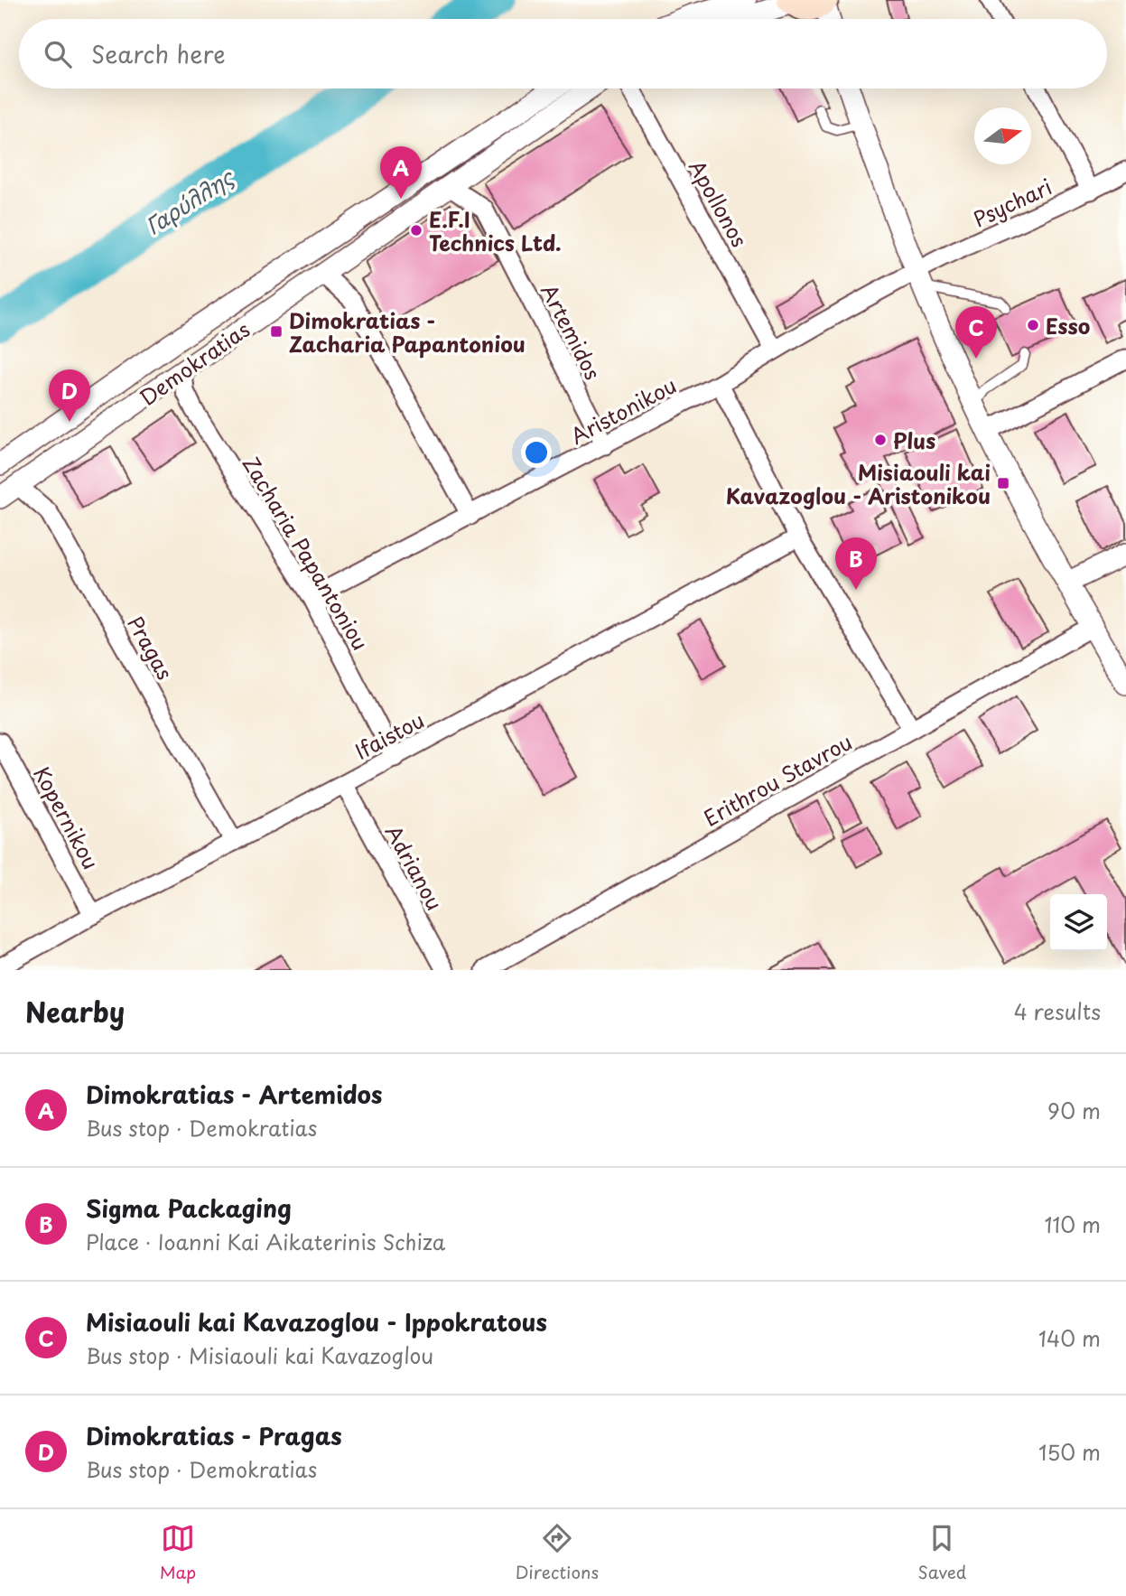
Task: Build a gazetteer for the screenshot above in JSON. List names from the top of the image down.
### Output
{
  "streets": {
    "street": [
      "Psychari",
      "Apollonos",
      "Artemidos",
      "Demokratias",
      "Aristonikou",
      "Zacharia Papantoniou",
      "Pragas",
      "Ifaistou",
      "Erithrou Stavrou",
      "Kopernikou",
      "Adrianou"
    ]
  },
  "crossings": [
    ["Psychari", "Aristonikou"],
    ["Apollonos", "Aristonikou"],
    ["Artemidos", "Demokratias"],
    ["Artemidos", "Aristonikou"],
    ["Demokratias", "Zacharia Papantoniou"],
    ["Demokratias", "Pragas"],
    ["Aristonikou", "Zacharia Papantoniou"],
    ["Zacharia Papantoniou", "Ifaistou"],
    ["Pragas", "Ifaistou"],
    ["Ifaistou", "Kopernikou"],
    ["Ifaistou", "Adrianou"]
  ],
  "water": ["Γαρύλλης"],
  "places": {
    "other": ["E.F.I Technics Ltd.", "Esso", "Plus"],
    "transit": ["Dimokratias - Zacharia Papantoniou", "Misiaouli kai Kavazoglou - Aristonikou"]
  },
  "north": "right",
  "page": {
    "search": "Search here",
    "pins": [
      "A",
      "C",
      "D",
      "B"
    ],
    "heading": ["Nearby", "4 results"],
    "list": [
      {
        "mark": "A",
        "name": "Dimokratias - Artemidos",
        "note": "Bus stop · Demokratias",
        "value": "90 m"
      },
      {
        "mark": "B",
        "name": "Sigma Packaging",
        "note": "Place · Ioanni Kai Aikaterinis Schiza",
        "value": "110 m"
      },
      {
        "mark": "C",
        "name": "Misiaouli kai Kavazoglou - Ippokratous",
        "note": "Bus stop · Misiaouli kai Kavazoglou",
        "value": "140 m"
      },
      {
        "mark": "D",
        "name": "Dimokratias - Pragas",
        "note": "Bus stop · Demokratias",
        "value": "150 m"
      }
    ],
    "nav": ["Map", "Directions", "Saved"]
  }
}
